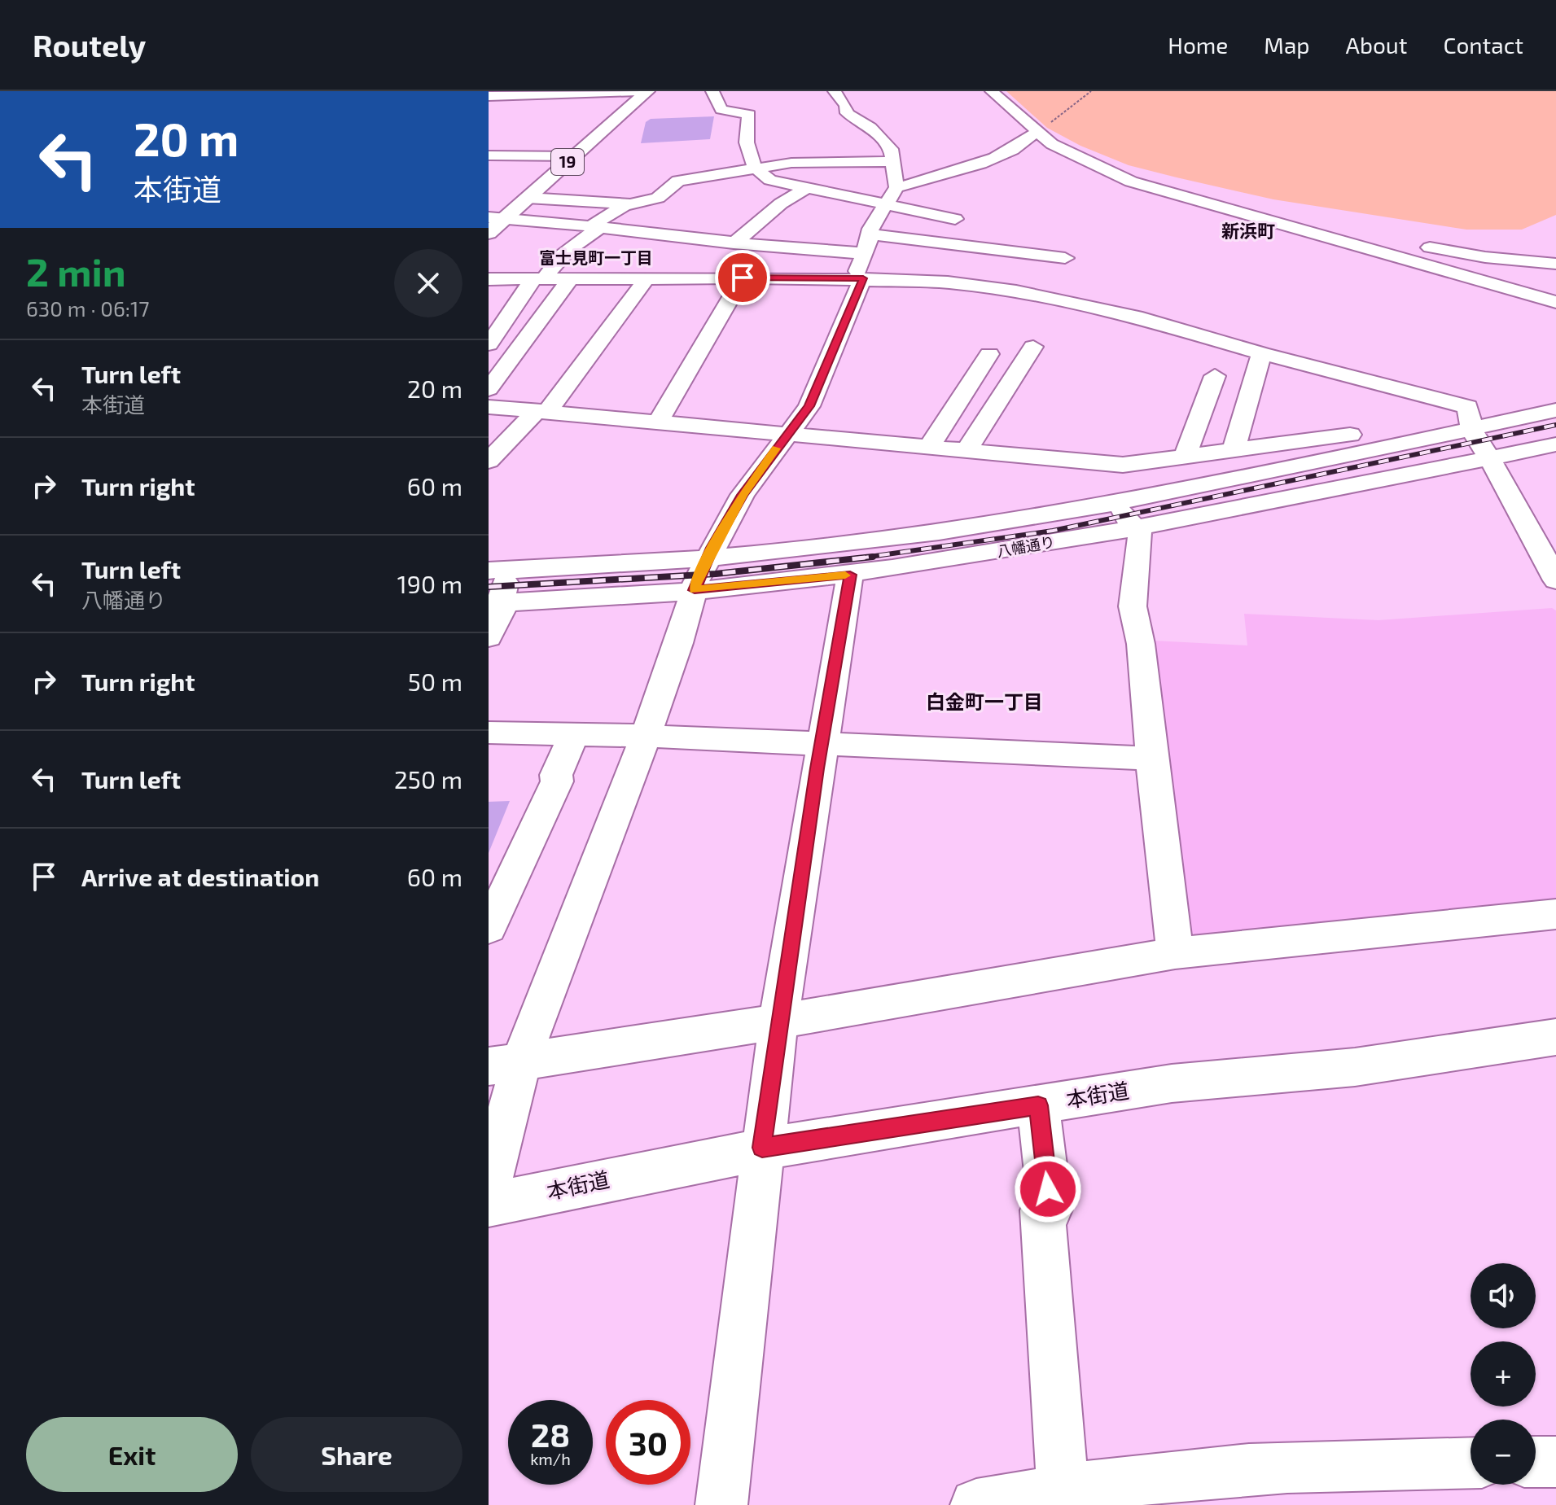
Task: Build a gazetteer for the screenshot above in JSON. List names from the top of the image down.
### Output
{
  "streets": {
    "main road": ["19"],
    "street": ["八幡通り", "本街道"]
  },
  "districts": ["新浜町", "富士見町一丁目", "白金町一丁目"],
  "page": {
    "header": "Routely",
    "nav": [
      "Home",
      "Map",
      "About",
      "Contact"
    ],
    "turn": ["20 m", "本街道"],
    "heading": ["2 min", "630 m · 06:17"],
    "list": [
      {
        "name": "Turn left",
        "note": "本街道",
        "value": "20 m"
      },
      {
        "name": "Turn right",
        "value": "60 m"
      },
      {
        "name": "Turn left",
        "note": "八幡通り",
        "value": "190 m"
      },
      {
        "name": "Turn right",
        "value": "50 m"
      },
      {
        "name": "Turn left",
        "value": "250 m"
      },
      {
        "name": "Arrive at destination",
        "value": "60 m"
      }
    ],
    "map_buttons": ["+", "−"],
    "speed": "28 km/h",
    "limit": "30",
    "buttons": ["Exit", "Share"]
  }
}
